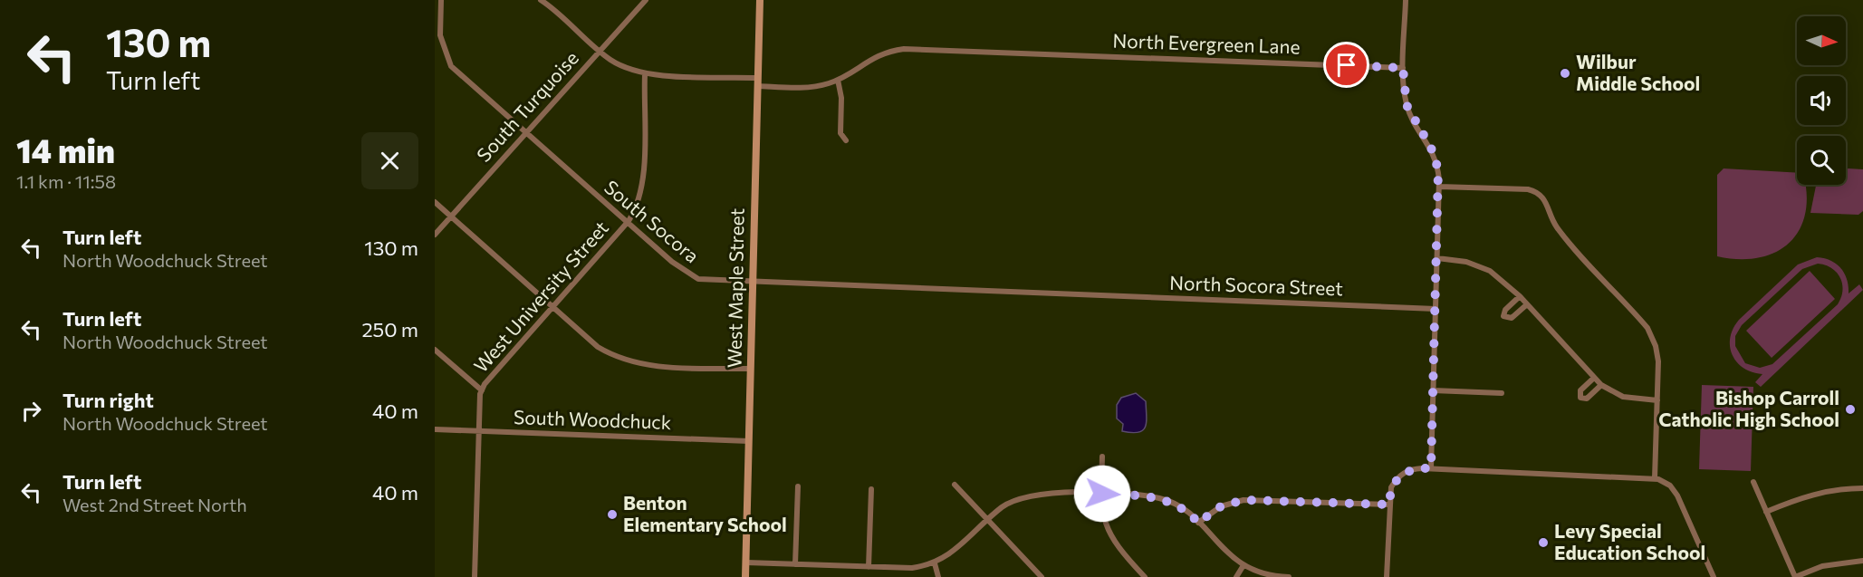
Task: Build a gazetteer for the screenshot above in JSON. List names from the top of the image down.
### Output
{
  "streets": {
    "main road": ["West Maple Street"],
    "street": [
      "North Evergreen Lane",
      "South Turquoise",
      "South Socora",
      "North Socora Street",
      "West University Street",
      "South Woodchuck"
    ]
  },
  "crossings": [
    ["North Evergreen Lane", "South Turquoise"],
    ["North Evergreen Lane", "West Maple Street"],
    ["North Evergreen Lane", "West University Street"],
    ["South Turquoise", "South Socora"],
    ["South Socora", "North Socora Street"],
    ["South Socora", "West Maple Street"],
    ["South Socora", "West University Street"],
    ["West Maple Street", "South Woodchuck"],
    ["West University Street", "South Woodchuck"]
  ],
  "places": [
    "Wilbur Middle School",
    "Bishop Carroll Catholic High School",
    "Benton Elementary School",
    "Levy Special Education School"
  ],
  "north": "right",
  "page": {
    "turn": ["130 m", "Turn left"],
    "heading": ["14 min", "1.1 km · 11:58"],
    "list": [
      {
        "name": "Turn left",
        "note": "North Woodchuck Street",
        "value": "130 m"
      },
      {
        "name": "Turn left",
        "note": "North Woodchuck Street",
        "value": "250 m"
      },
      {
        "name": "Turn right",
        "note": "North Woodchuck Street",
        "value": "40 m"
      },
      {
        "name": "Turn left",
        "note": "West 2nd Street North",
        "value": "40 m"
      }
    ]
  }
}
